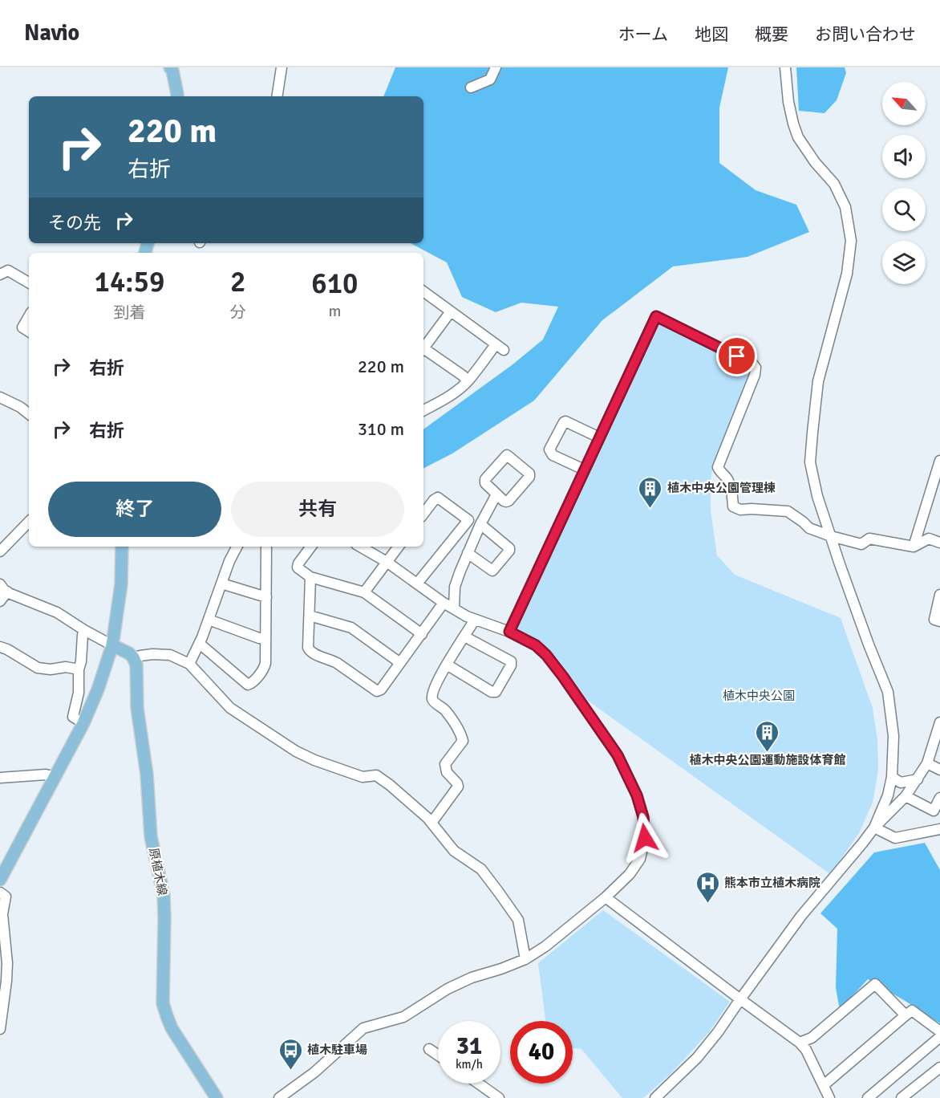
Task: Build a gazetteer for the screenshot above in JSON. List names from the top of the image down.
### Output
{
  "streets": {
    "main road": ["原植木線"]
  },
  "parks": ["植木中央公園"],
  "places": {
    "building": ["植木中央公園管理棟", "植木中央公園運動施設体育館"],
    "hospital": ["熊本市立植木病院"],
    "bus stop": ["植木駐車場"]
  },
  "north": "top left",
  "page": {
    "header": "Navio",
    "nav": [
      "ホーム",
      "地図",
      "概要",
      "お問い合わせ"
    ],
    "turn": ["220 m", "右折"],
    "then": "その先",
    "eta": [
      "14:59",
      "到着",
      "2",
      "分",
      "610",
      "m"
    ],
    "list": [
      {
        "name": "右折",
        "value": "220 m"
      },
      {
        "name": "右折",
        "value": "310 m"
      }
    ],
    "buttons": ["終了", "共有"],
    "speed": "31 km/h",
    "limit": "40"
  }
}
